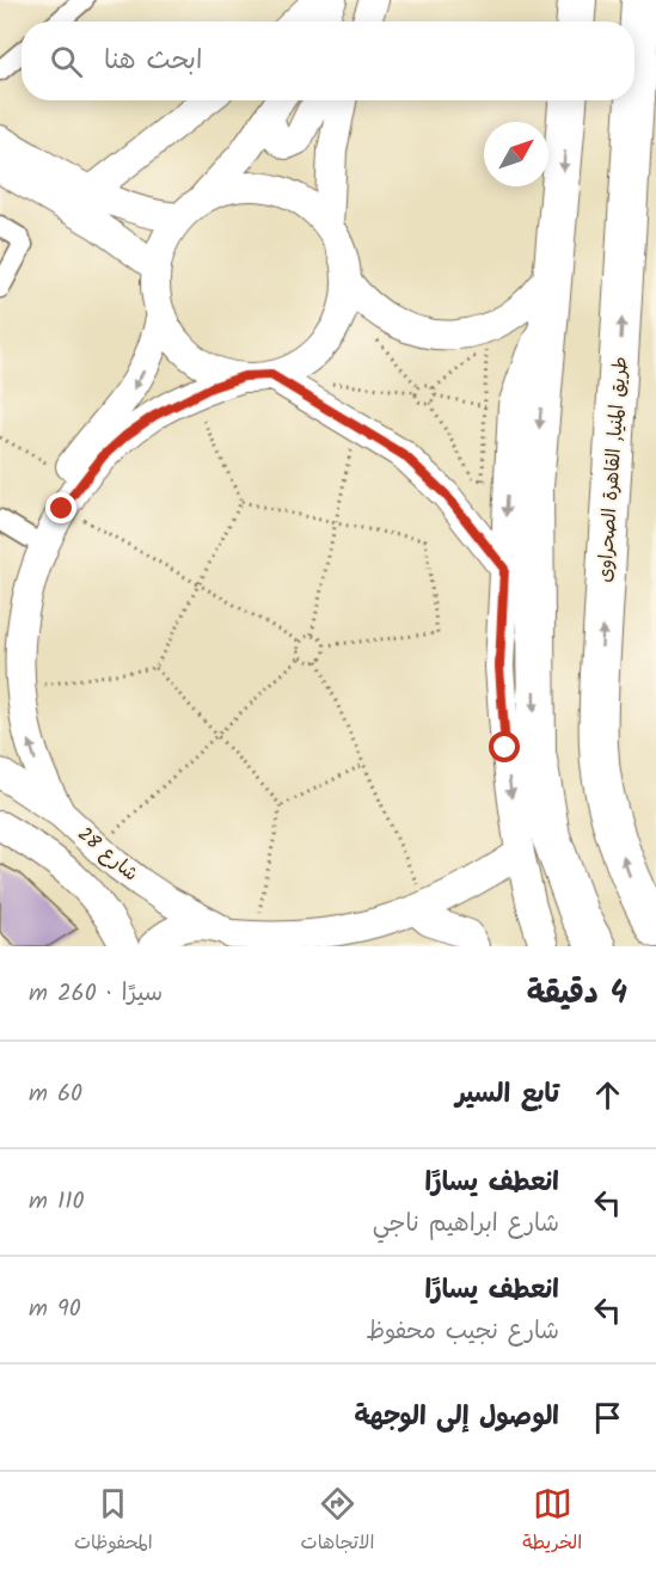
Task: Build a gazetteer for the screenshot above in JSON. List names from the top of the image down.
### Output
{
  "streets": {
    "highway": ["طريق المنيا, القاهرة الصحراوى"],
    "street": ["شارع 28"]
  },
  "north": "top right",
  "page": {
    "search": "ابحث هنا",
    "heading": ["4 دقيقة", "سيرًا · 260 m"],
    "list": [
      ["تابع السير", "60 m"],
      ["انعطف يسارًا", "شارع ابراهيم ناجي", "110 m"],
      ["انعطف يسارًا", "شارع نجيب محفوظ", "90 m"],
      "الوصول إلى الوجهة"
    ],
    "nav": ["الخريطة", "الاتجاهات", "المحفوظات"]
  }
}
